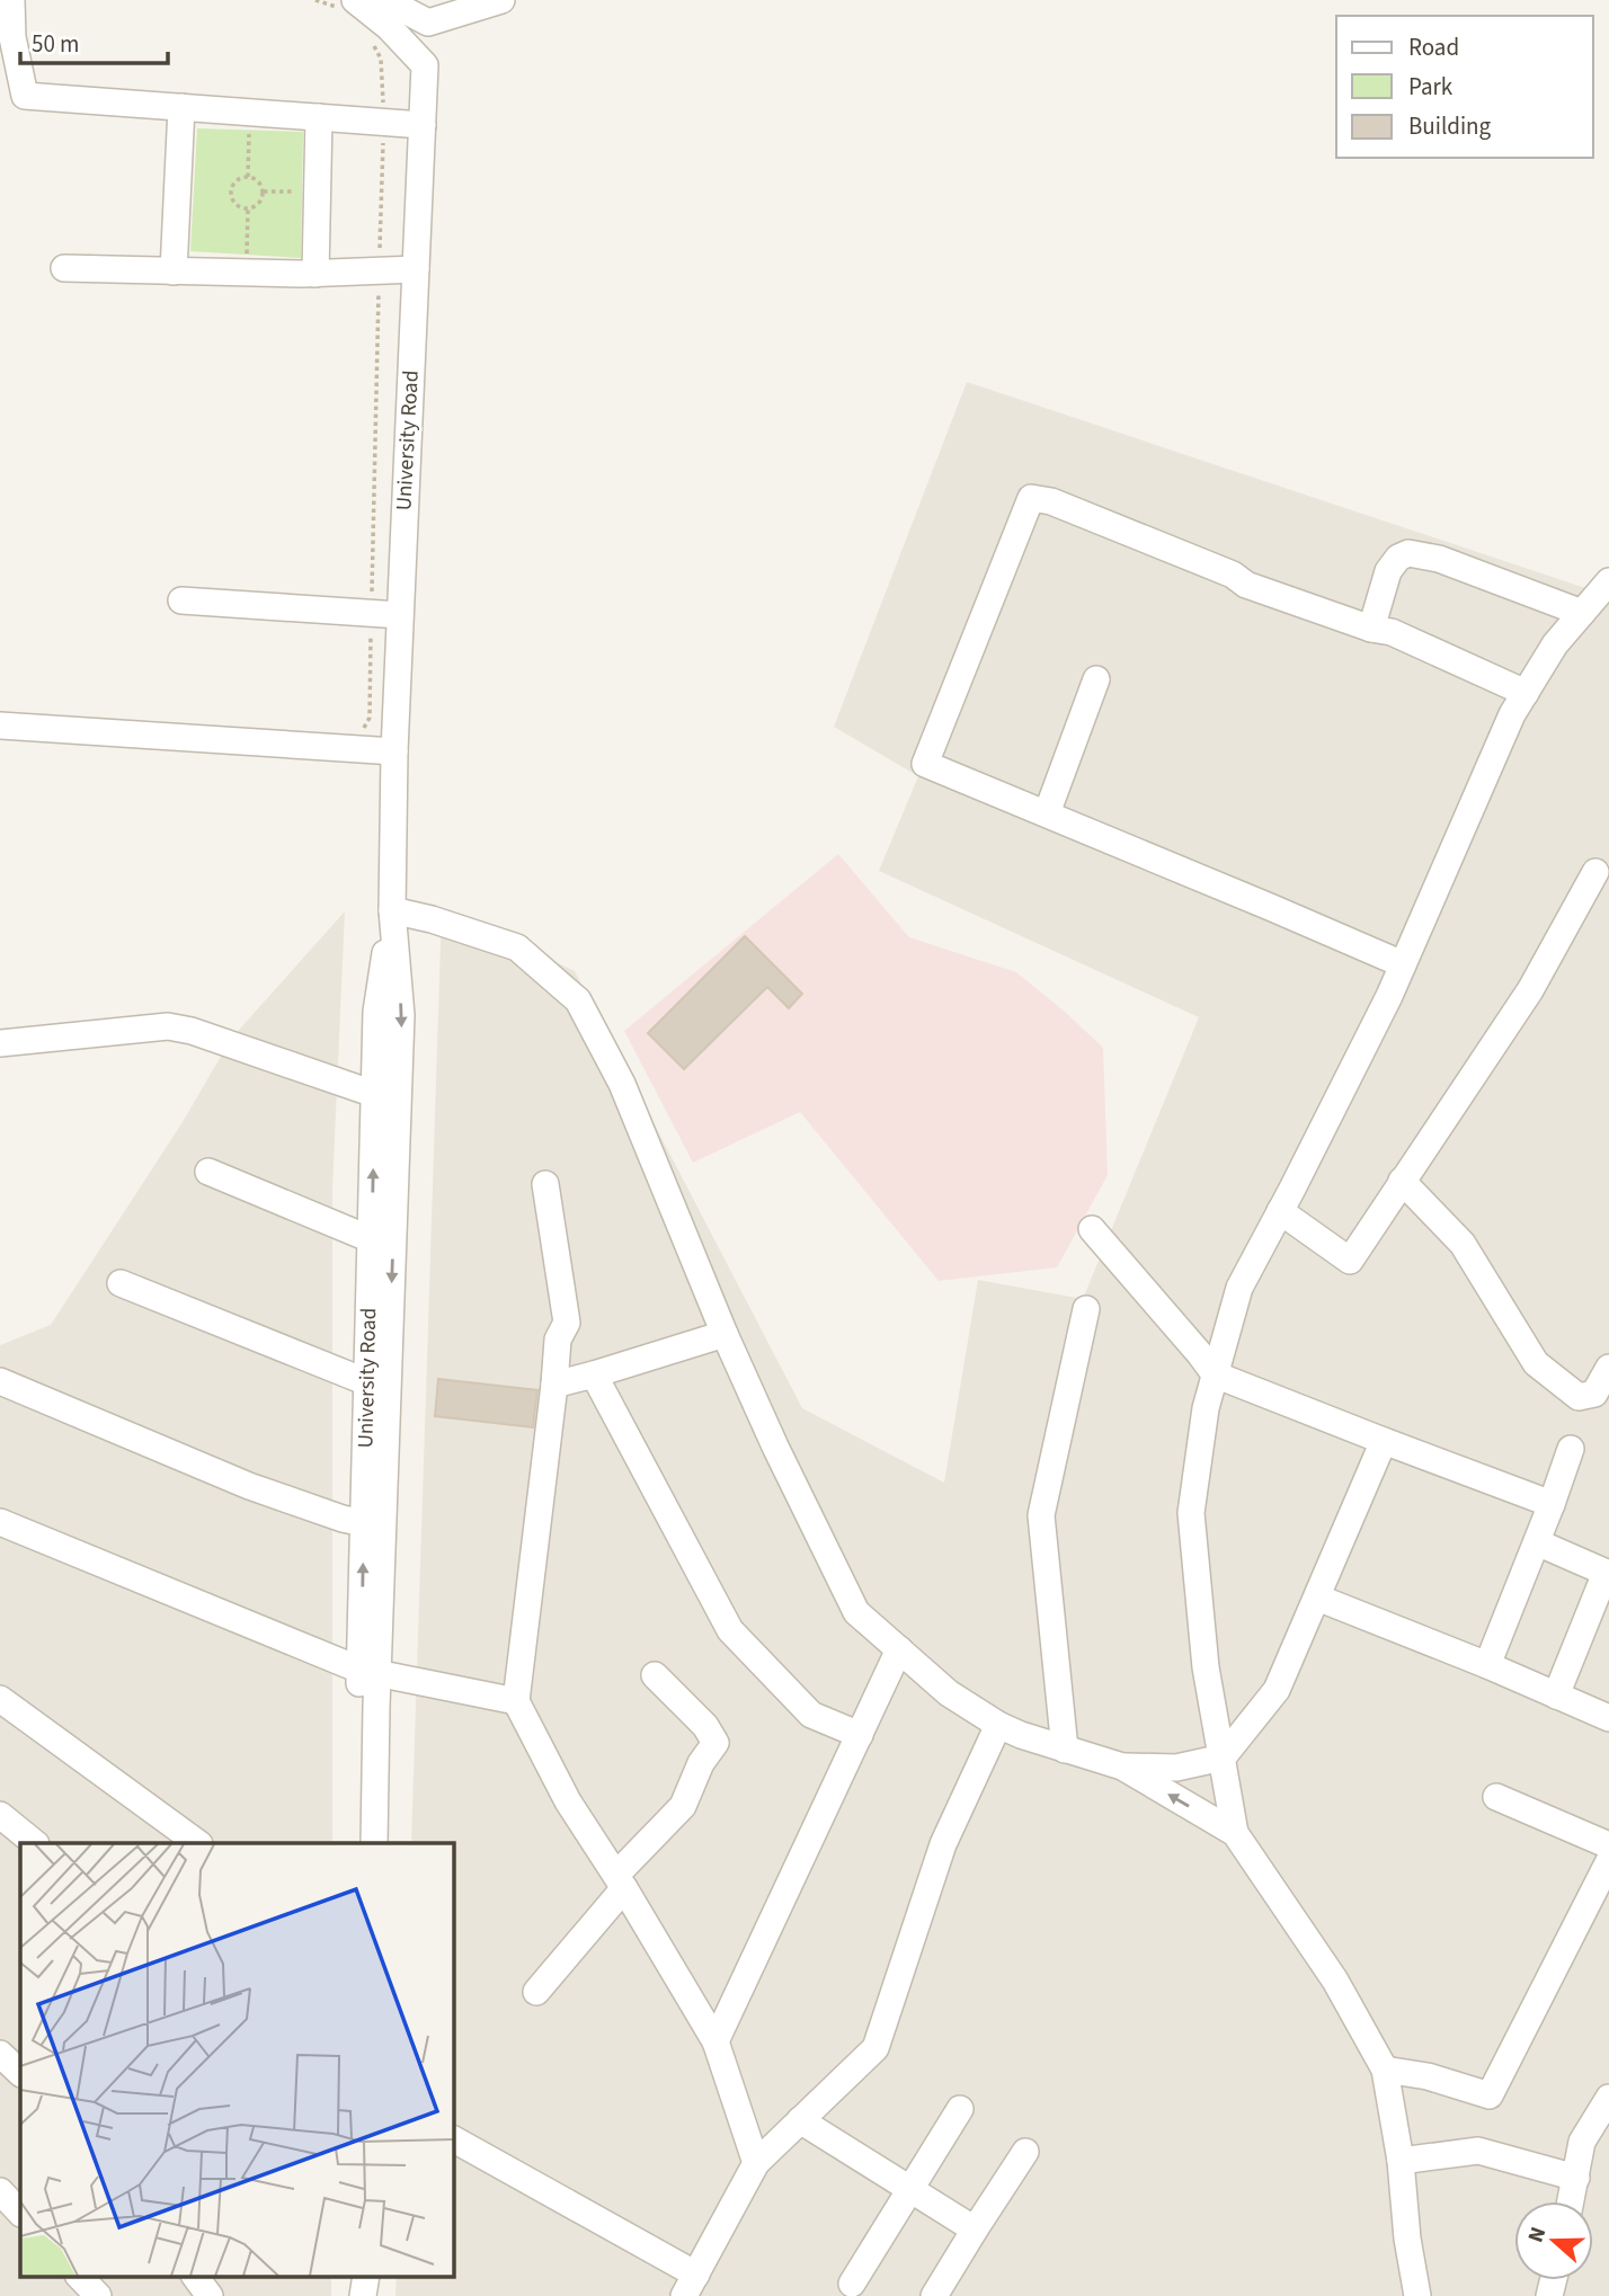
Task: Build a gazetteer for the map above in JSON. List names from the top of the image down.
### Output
{
  "streets": {
    "street": ["University Road"]
  },
  "legend": ["Road", "Park", "Building"],
  "scale_bar": "50 m",
  "north": "left"
}
